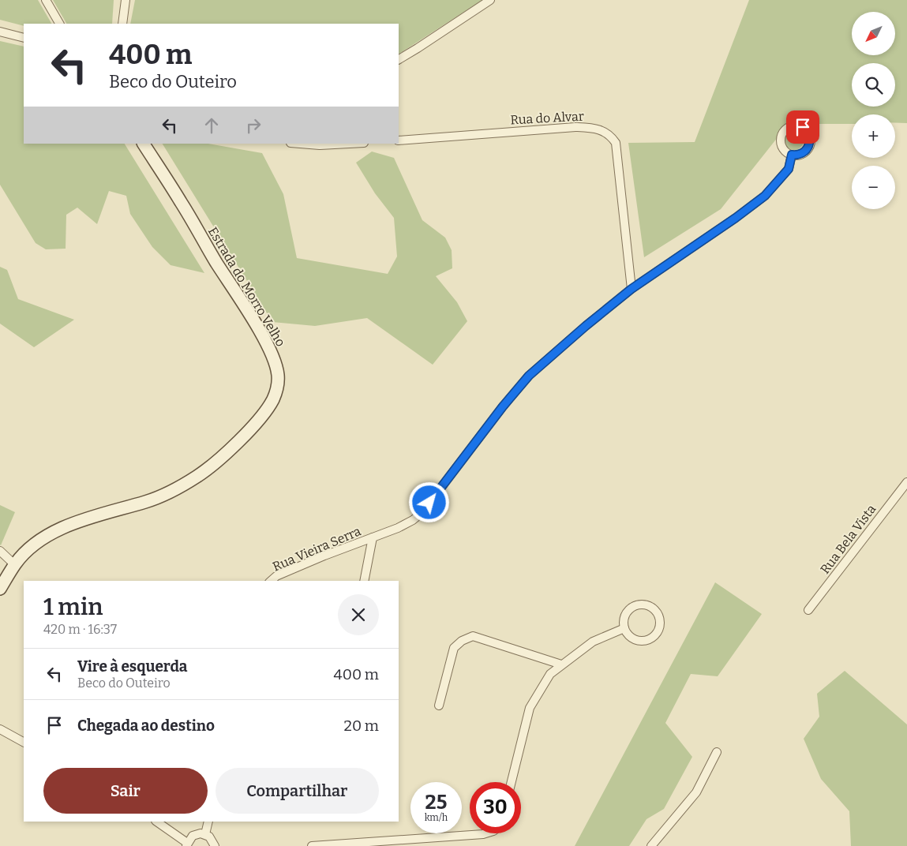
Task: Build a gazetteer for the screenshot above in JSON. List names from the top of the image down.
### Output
{
  "streets": {
    "street": [
      "Rua do Alvar",
      "Estrada do Morro Velho",
      "Rua Bela Vista",
      "Rua Vieira Serra"
    ]
  },
  "crossings": [
    ["Rua do Alvar", "Rua Vieira Serra"]
  ],
  "north": "bottom left",
  "page": {
    "map_buttons": ["+", "−"],
    "turn": ["400 m", "Beco do Outeiro"],
    "heading": ["1 min", "420 m · 16:37"],
    "list": [
      {
        "name": "Vire à esquerda",
        "note": "Beco do Outeiro",
        "value": "400 m"
      },
      {
        "name": "Chegada ao destino",
        "value": "20 m"
      }
    ],
    "buttons": ["Sair", "Compartilhar"],
    "speed": "25 km/h",
    "limit": "30"
  }
}
